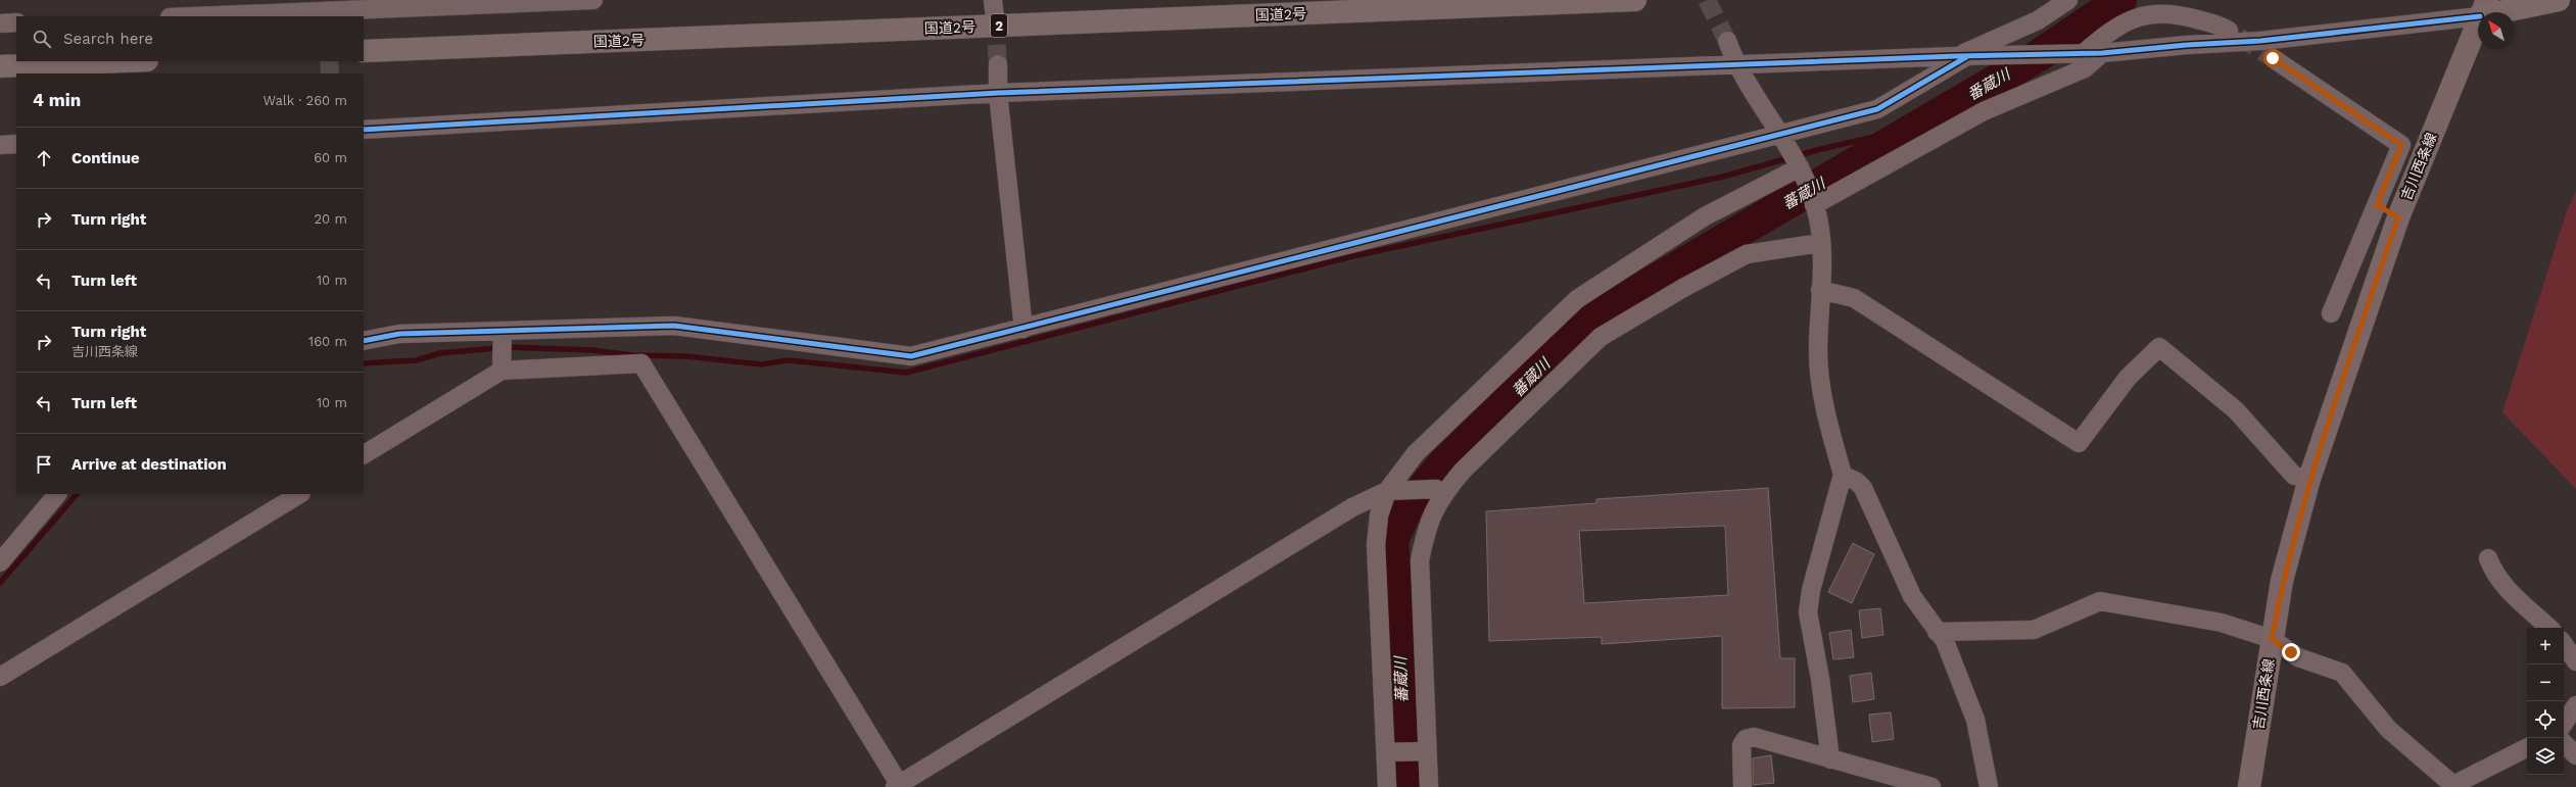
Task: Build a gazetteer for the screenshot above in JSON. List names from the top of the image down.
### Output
{
  "streets": {
    "highway": ["国道2号", "2"],
    "main road": ["吉川西条線"]
  },
  "water": ["番蔵川", "蕃蔵川"],
  "north": "top left",
  "page": {
    "search": "Search here",
    "heading": ["4 min", "Walk · 260 m"],
    "list": [
      ["Continue", "60 m"],
      ["Turn right", "20 m"],
      ["Turn left", "10 m"],
      ["Turn right", "吉川西条線", "160 m"],
      ["Turn left", "10 m"],
      "Arrive at destination"
    ],
    "map_buttons": ["+", "−"]
  }
}
